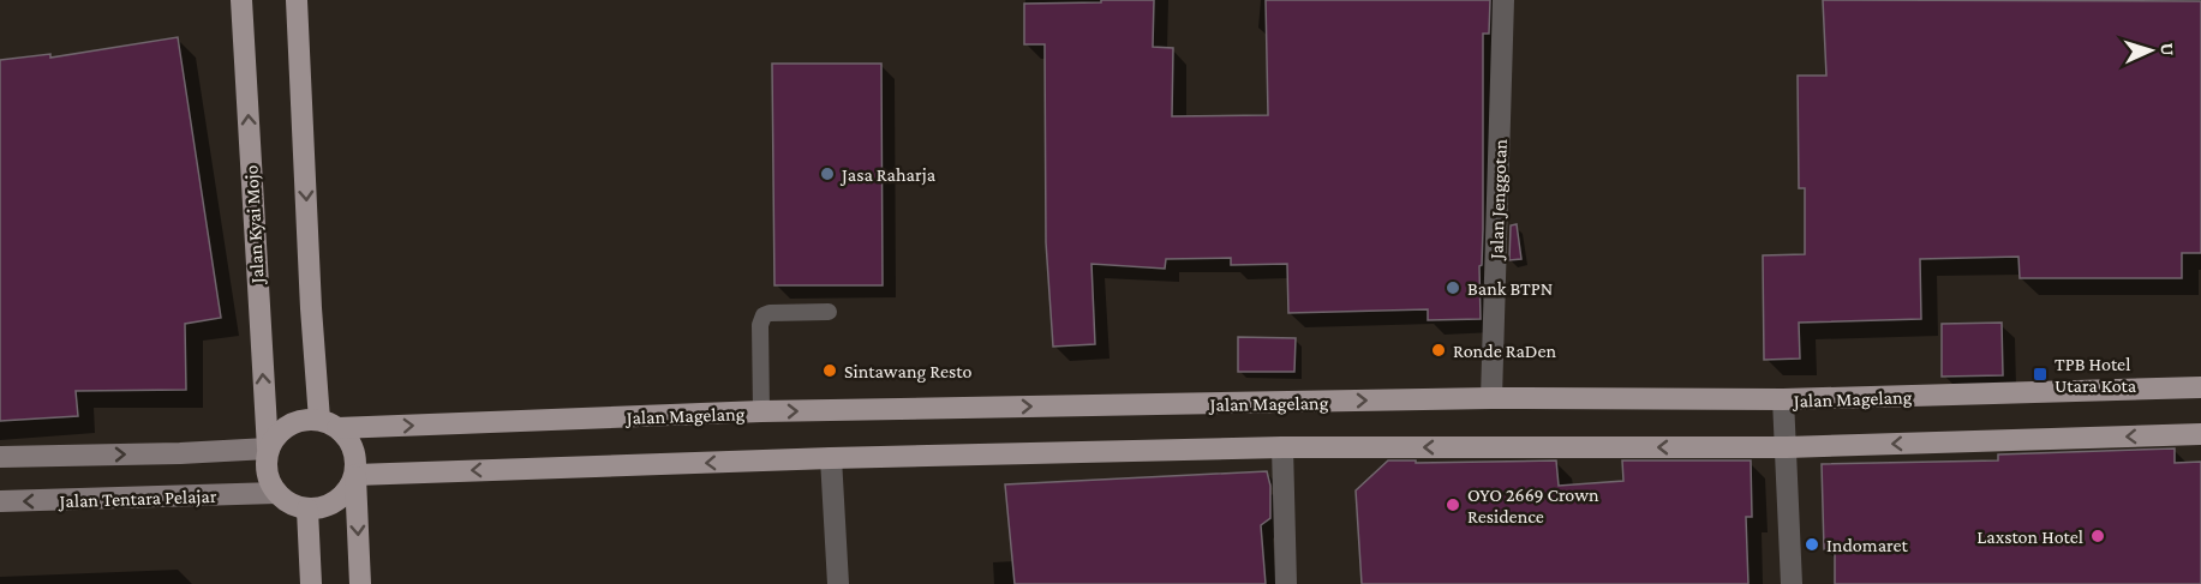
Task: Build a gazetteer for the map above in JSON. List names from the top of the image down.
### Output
{
  "streets": {
    "main road": ["Jalan Kyai Mojo", "Jalan Magelang", "Jalan Tentara Pelajar"],
    "street": ["Jalan Jenggotan"]
  },
  "crossings": [
    ["Jalan Jenggotan", "Jalan Magelang"],
    ["Jalan Kyai Mojo", "Jalan Magelang"],
    ["Jalan Kyai Mojo", "Jalan Tentara Pelajar"],
    ["Jalan Magelang", "Jalan Tentara Pelajar"]
  ],
  "places": {
    "other": [
      "Jasa Raharja",
      "Bank BTPN",
      "Ronde RaDen",
      "Sintawang Resto",
      "OYO 2669 Crown Residence",
      "Laxston Hotel",
      "Indomaret"
    ],
    "transit": ["TPB Hotel Utara Kota"]
  },
  "north": "right"
}
